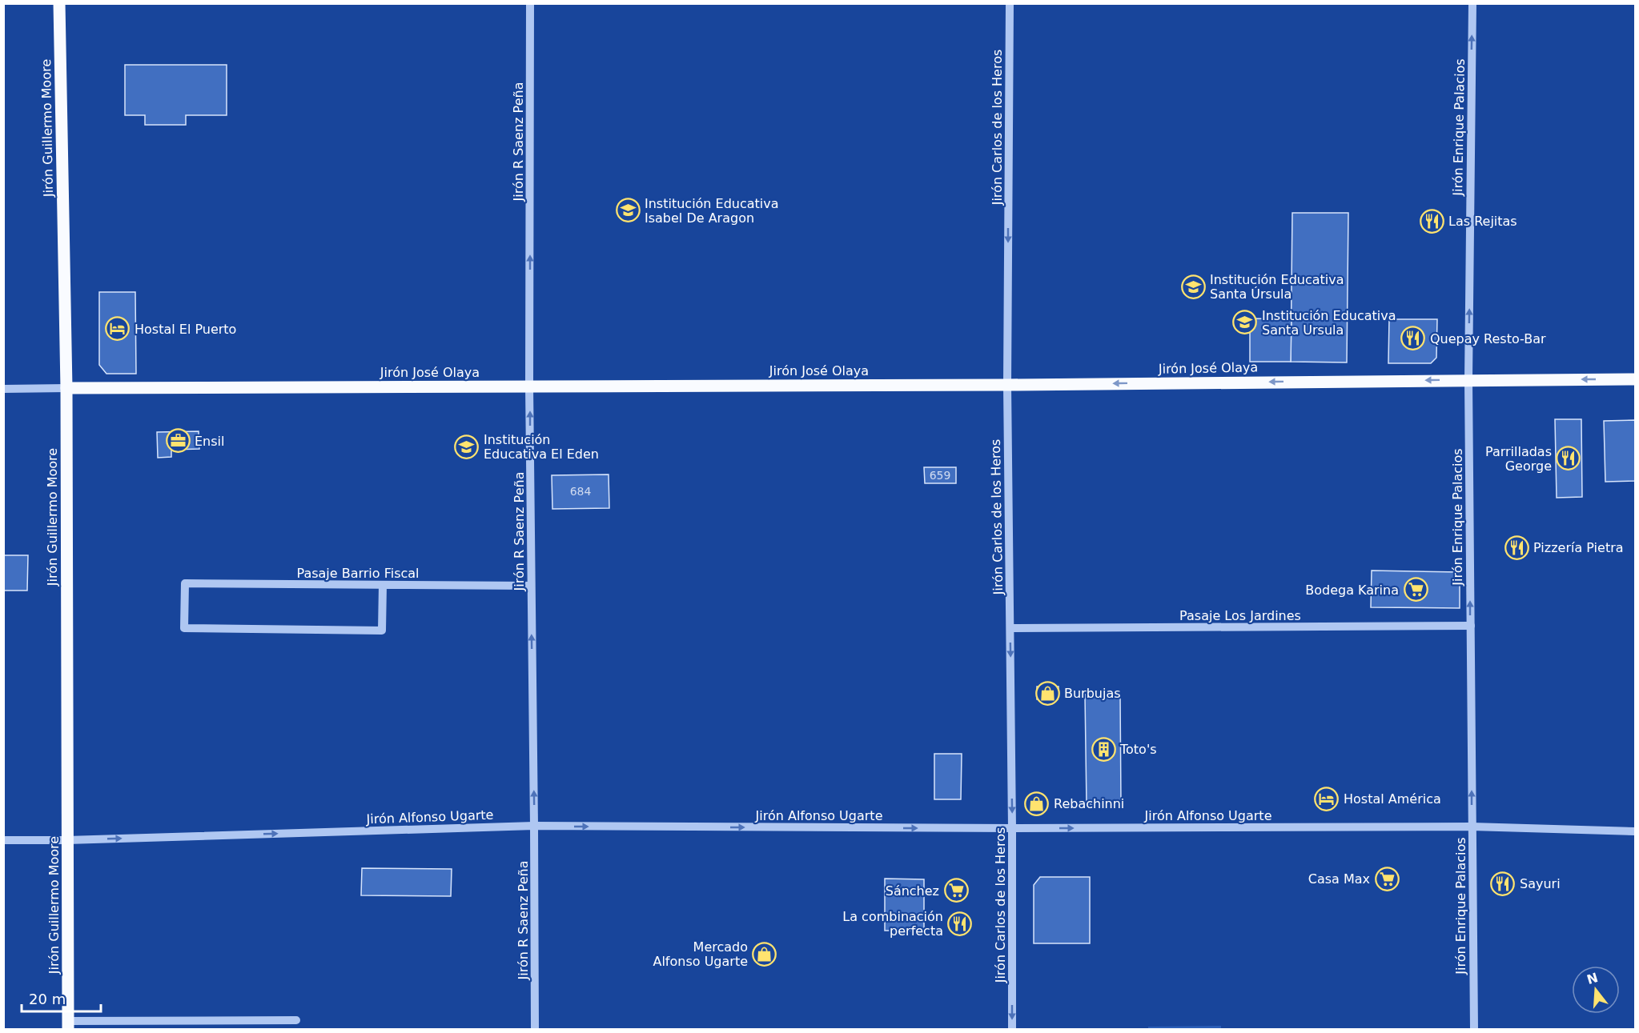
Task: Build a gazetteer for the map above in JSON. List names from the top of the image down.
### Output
{
  "streets": {
    "main road": ["Jirón Guillermo Moore", "Jirón José Olaya"],
    "street": [
      "Jirón Carlos de los Heros",
      "Jirón Enrique Palacios",
      "Jirón R Saenz Peña",
      "Pasaje Barrio Fiscal",
      "Pasaje Los Jardines",
      "Jirón Alfonso Ugarte"
    ]
  },
  "crossings": [
    ["Jirón Carlos de los Heros", "Jirón José Olaya"],
    ["Jirón Carlos de los Heros", "Pasaje Los Jardines"],
    ["Jirón Carlos de los Heros", "Jirón Alfonso Ugarte"],
    ["Jirón Enrique Palacios", "Jirón José Olaya"],
    ["Jirón Enrique Palacios", "Pasaje Los Jardines"],
    ["Jirón Enrique Palacios", "Jirón Alfonso Ugarte"],
    ["Jirón Guillermo Moore", "Jirón José Olaya"],
    ["Jirón Guillermo Moore", "Jirón Alfonso Ugarte"],
    ["Jirón R Saenz Peña", "Jirón José Olaya"],
    ["Jirón R Saenz Peña", "Pasaje Barrio Fiscal"],
    ["Jirón R Saenz Peña", "Jirón Alfonso Ugarte"]
  ],
  "one_way": [
    "Jirón Carlos de los Heros",
    "Jirón Enrique Palacios",
    "Jirón R Saenz Peña",
    "Jirón José Olaya",
    "Jirón Alfonso Ugarte"
  ],
  "places": {
    "school or university": [
      "Institución Educativa Isabel De Aragon",
      "Institución Educativa Santa Úrsula",
      "Institución Educativa Santa Ursula",
      "Institución Educativa El Eden"
    ],
    "restaurant": [
      "Las Rejitas",
      "Quepay Resto-Bar",
      "Parrilladas George",
      "Pizzería Pietra",
      "Sayuri",
      "La combinación perfecta"
    ],
    "hotel": ["Hostal El Puerto", "Hostal América"],
    "office": ["Ensil"],
    "supermarket": ["Bodega Karina", "Casa Max", "Sánchez"],
    "shop": ["Burbujas", "Rebachinni", "Mercado Alfonso Ugarte"],
    "building": ["Toto's"]
  },
  "house_numbers": ["659", "684"],
  "scale_bar": "20 m",
  "north": "top"
}
